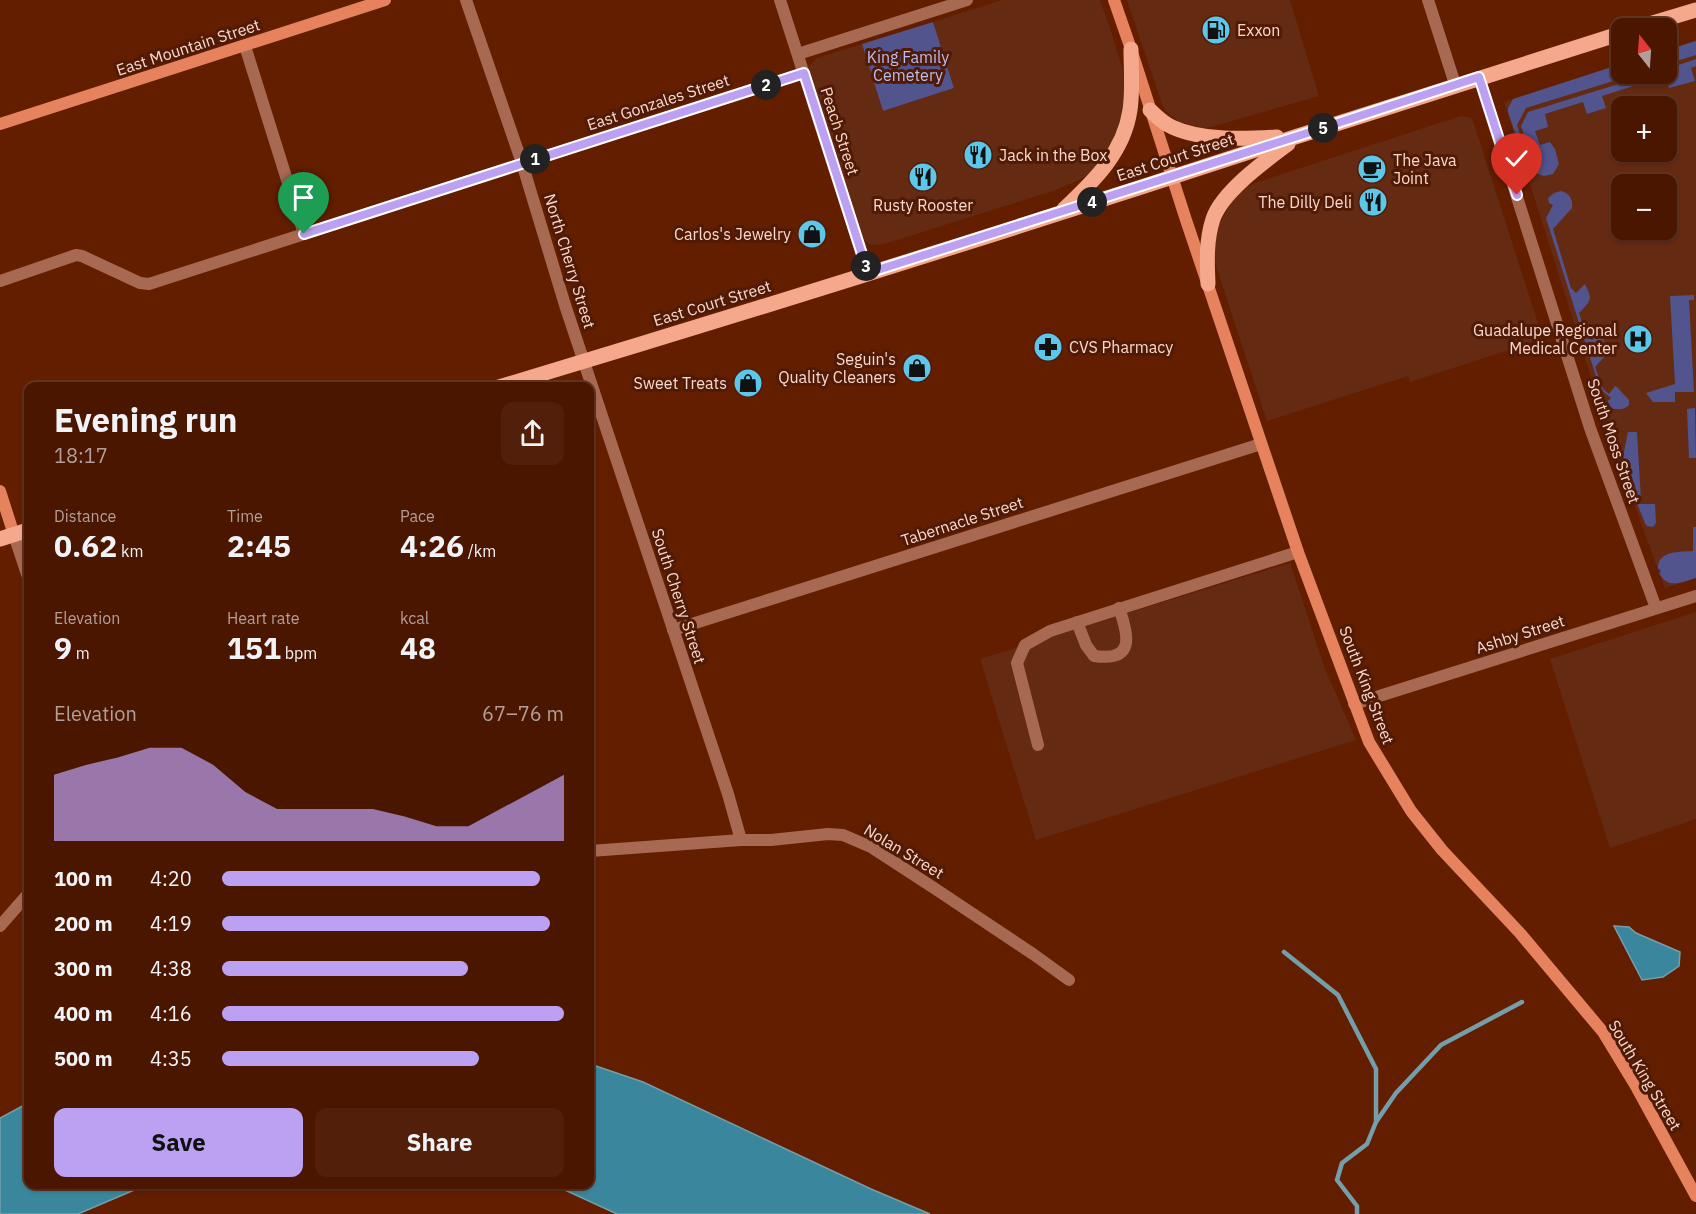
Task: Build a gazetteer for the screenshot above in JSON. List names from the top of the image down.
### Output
{
  "streets": {
    "main road": ["East Mountain Street", "East Court Street", "South King Street"],
    "street": [
      "East Gonzales Street",
      "Peach Street",
      "North Cherry Street",
      "South Moss Street",
      "Tabernacle Street",
      "South Cherry Street",
      "Ashby Street",
      "Nolan Street"
    ]
  },
  "crossings": [
    ["East Gonzales Street", "Peach Street"],
    ["East Gonzales Street", "North Cherry Street"],
    ["Peach Street", "East Court Street"],
    ["East Court Street", "North Cherry Street"],
    ["East Court Street", "South Moss Street"],
    ["East Court Street", "South Cherry Street"],
    ["East Court Street", "South King Street"],
    ["North Cherry Street", "South Cherry Street"],
    ["South Moss Street", "Ashby Street"],
    ["Tabernacle Street", "South Cherry Street"],
    ["Tabernacle Street", "South King Street"],
    ["South Cherry Street", "Nolan Street"],
    ["Ashby Street", "South King Street"]
  ],
  "parks": ["King Family Cemetery"],
  "places": {
    "fuel station": ["Exxon"],
    "restaurant": ["Jack in the Box", "Rusty Rooster", "The Dilly Deli"],
    "cafe": ["The Java Joint"],
    "shop": ["Carlos's Jewelry", "Seguin's Quality Cleaners", "Sweet Treats"],
    "hospital": ["Guadalupe Regional Medical Center"],
    "pharmacy": ["CVS Pharmacy"]
  },
  "north": "top",
  "page": {
    "map_buttons": ["+", "−"],
    "pins": [
      "2",
      "5",
      "1",
      "4",
      "3"
    ],
    "heading": ["Evening run", "18:17"],
    "stats": [
      ["Distance", "0.62 km"],
      ["Time", "2:45"],
      ["Pace", "4:26 /km"],
      ["Elevation", "9 m"],
      ["Heart rate", "151 bpm"],
      ["kcal", "48"]
    ],
    "chart": ["Elevation", "67–76 m"],
    "list": [
      {
        "name": "100 m",
        "note": "4:20"
      },
      {
        "name": "200 m",
        "note": "4:19"
      },
      {
        "name": "300 m",
        "note": "4:38"
      },
      {
        "name": "400 m",
        "note": "4:16"
      },
      {
        "name": "500 m",
        "note": "4:35"
      }
    ],
    "buttons": ["Save", "Share"]
  }
}
